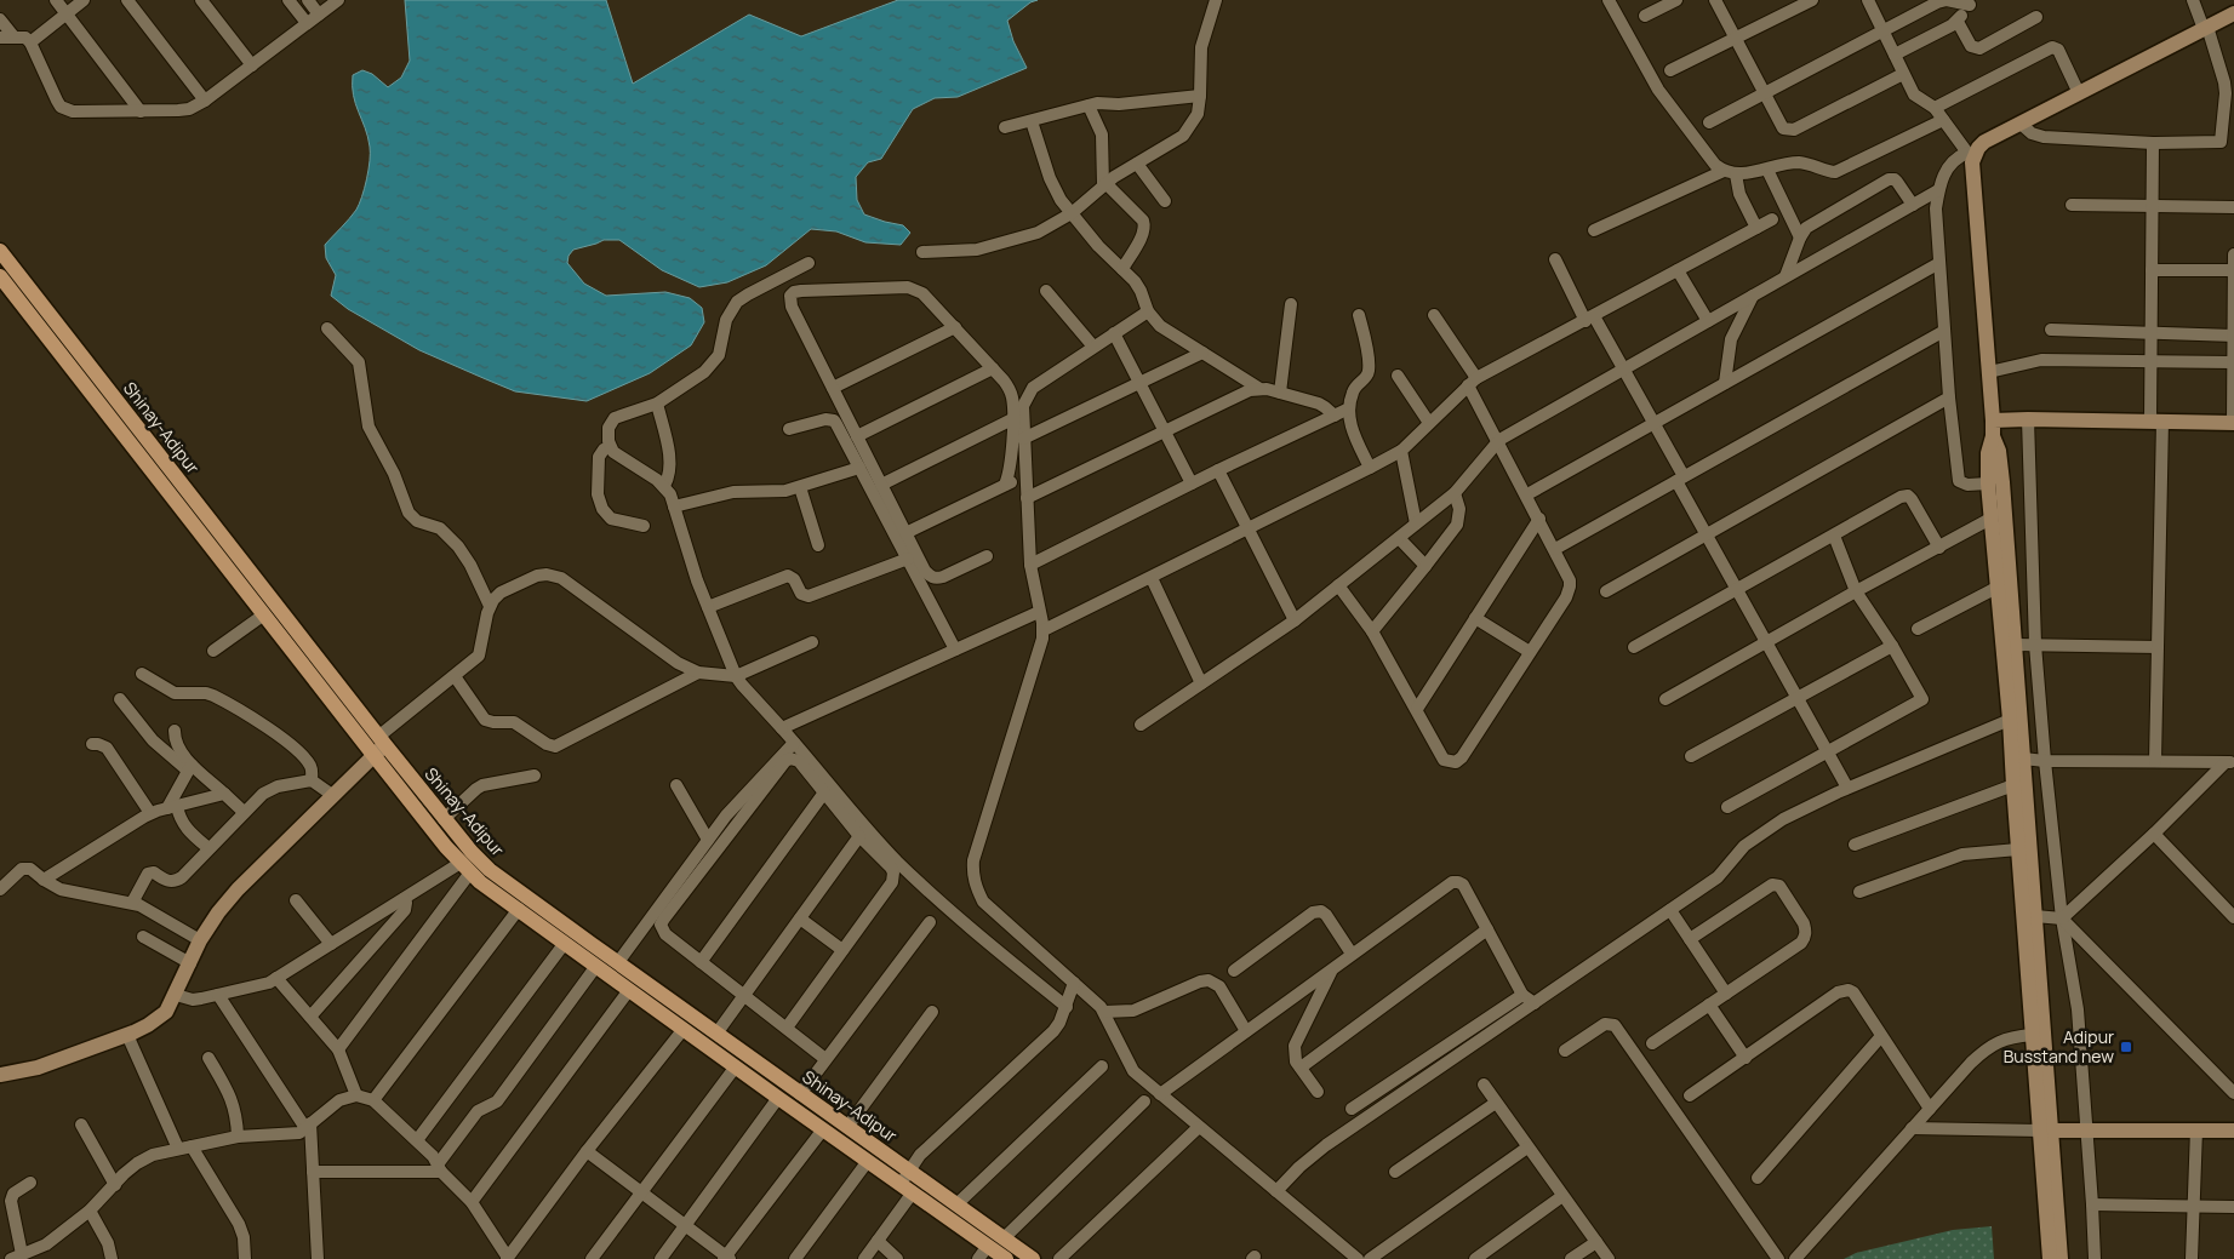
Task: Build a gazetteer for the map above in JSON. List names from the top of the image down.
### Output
{
  "streets": {
    "main road": ["Shinay-Adipur"]
  },
  "places": {
    "transit": ["Adipur Busstand new"]
  }
}
